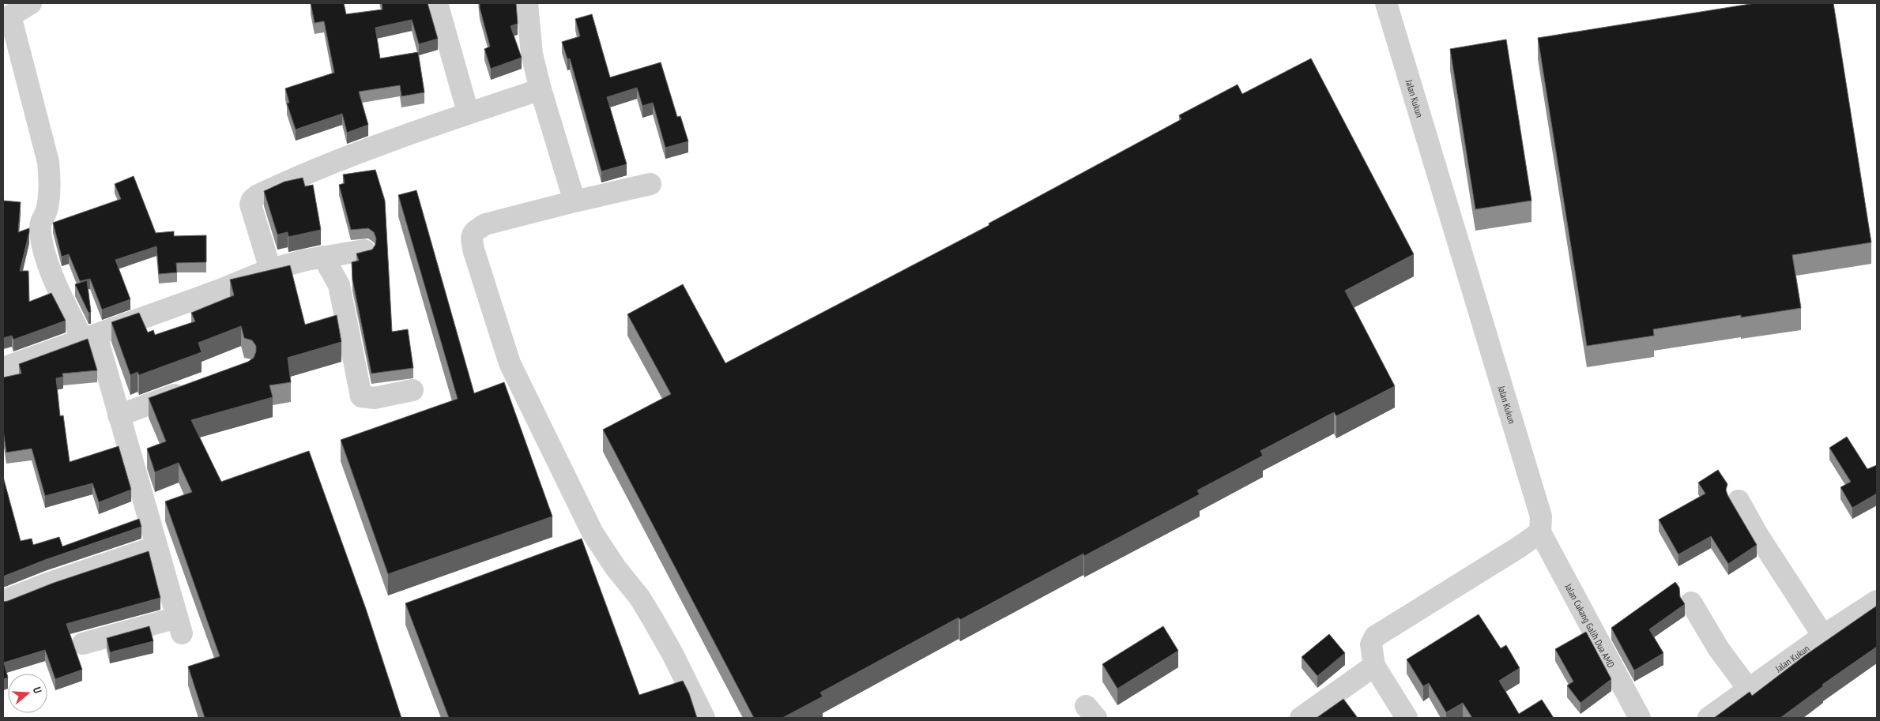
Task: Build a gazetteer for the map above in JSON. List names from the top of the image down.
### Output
{
  "streets": {
    "street": ["Jalan Kukun", "Jalan Cukang Galih Dua AMD"]
  },
  "crossings": [
    ["Jalan Kukun", "Jalan Cukang Galih Dua AMD"]
  ],
  "north": "right"
}
